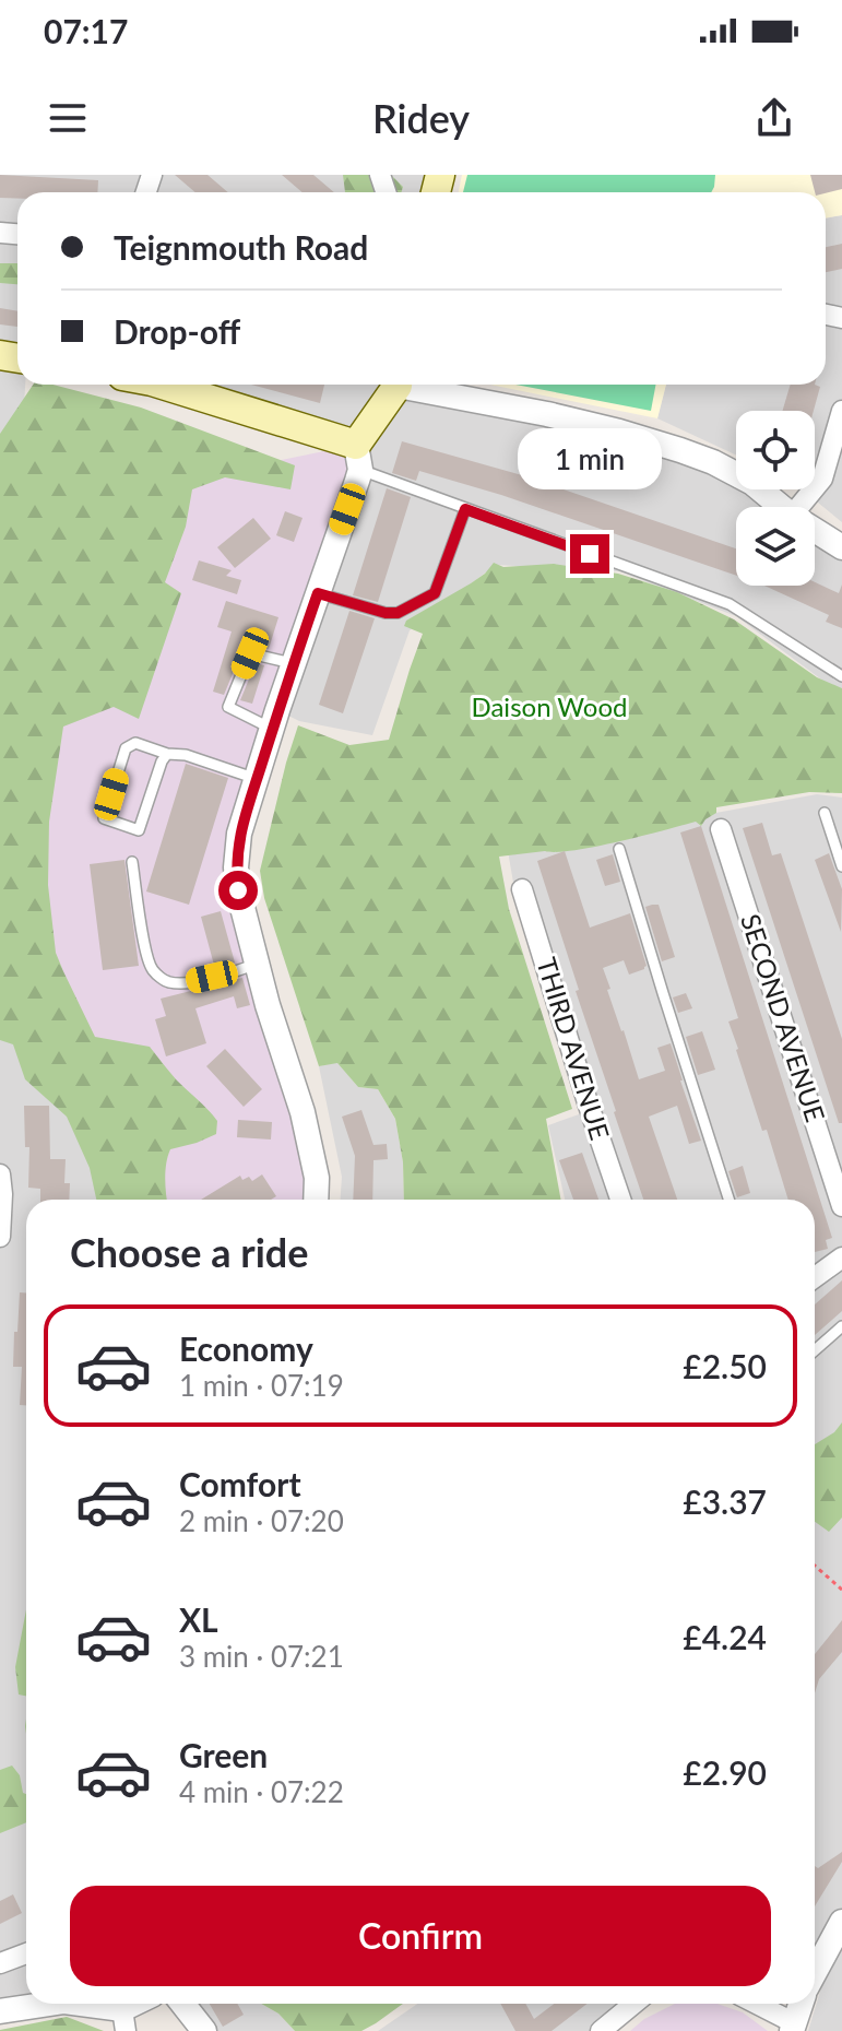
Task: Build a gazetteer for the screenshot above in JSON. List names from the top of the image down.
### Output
{
  "streets": {
    "street": ["SECOND AVENUE", "THIRD AVENUE"]
  },
  "parks": ["Daison Wood"],
  "page": {
    "status": "07:17",
    "header": "Ridey",
    "banner": ["Teignmouth Road", "Drop-off"],
    "bubble": "1 min",
    "heading": "Choose a ride",
    "list": [
      {
        "name": "Economy",
        "note": "1 min · 07:19",
        "value": "£2.50"
      },
      {
        "name": "Comfort",
        "note": "2 min · 07:20",
        "value": "£3.37"
      },
      {
        "name": "XL",
        "note": "3 min · 07:21",
        "value": "£4.24"
      },
      {
        "name": "Green",
        "note": "4 min · 07:22",
        "value": "£2.90"
      }
    ],
    "buttons": "Confirm"
  }
}
